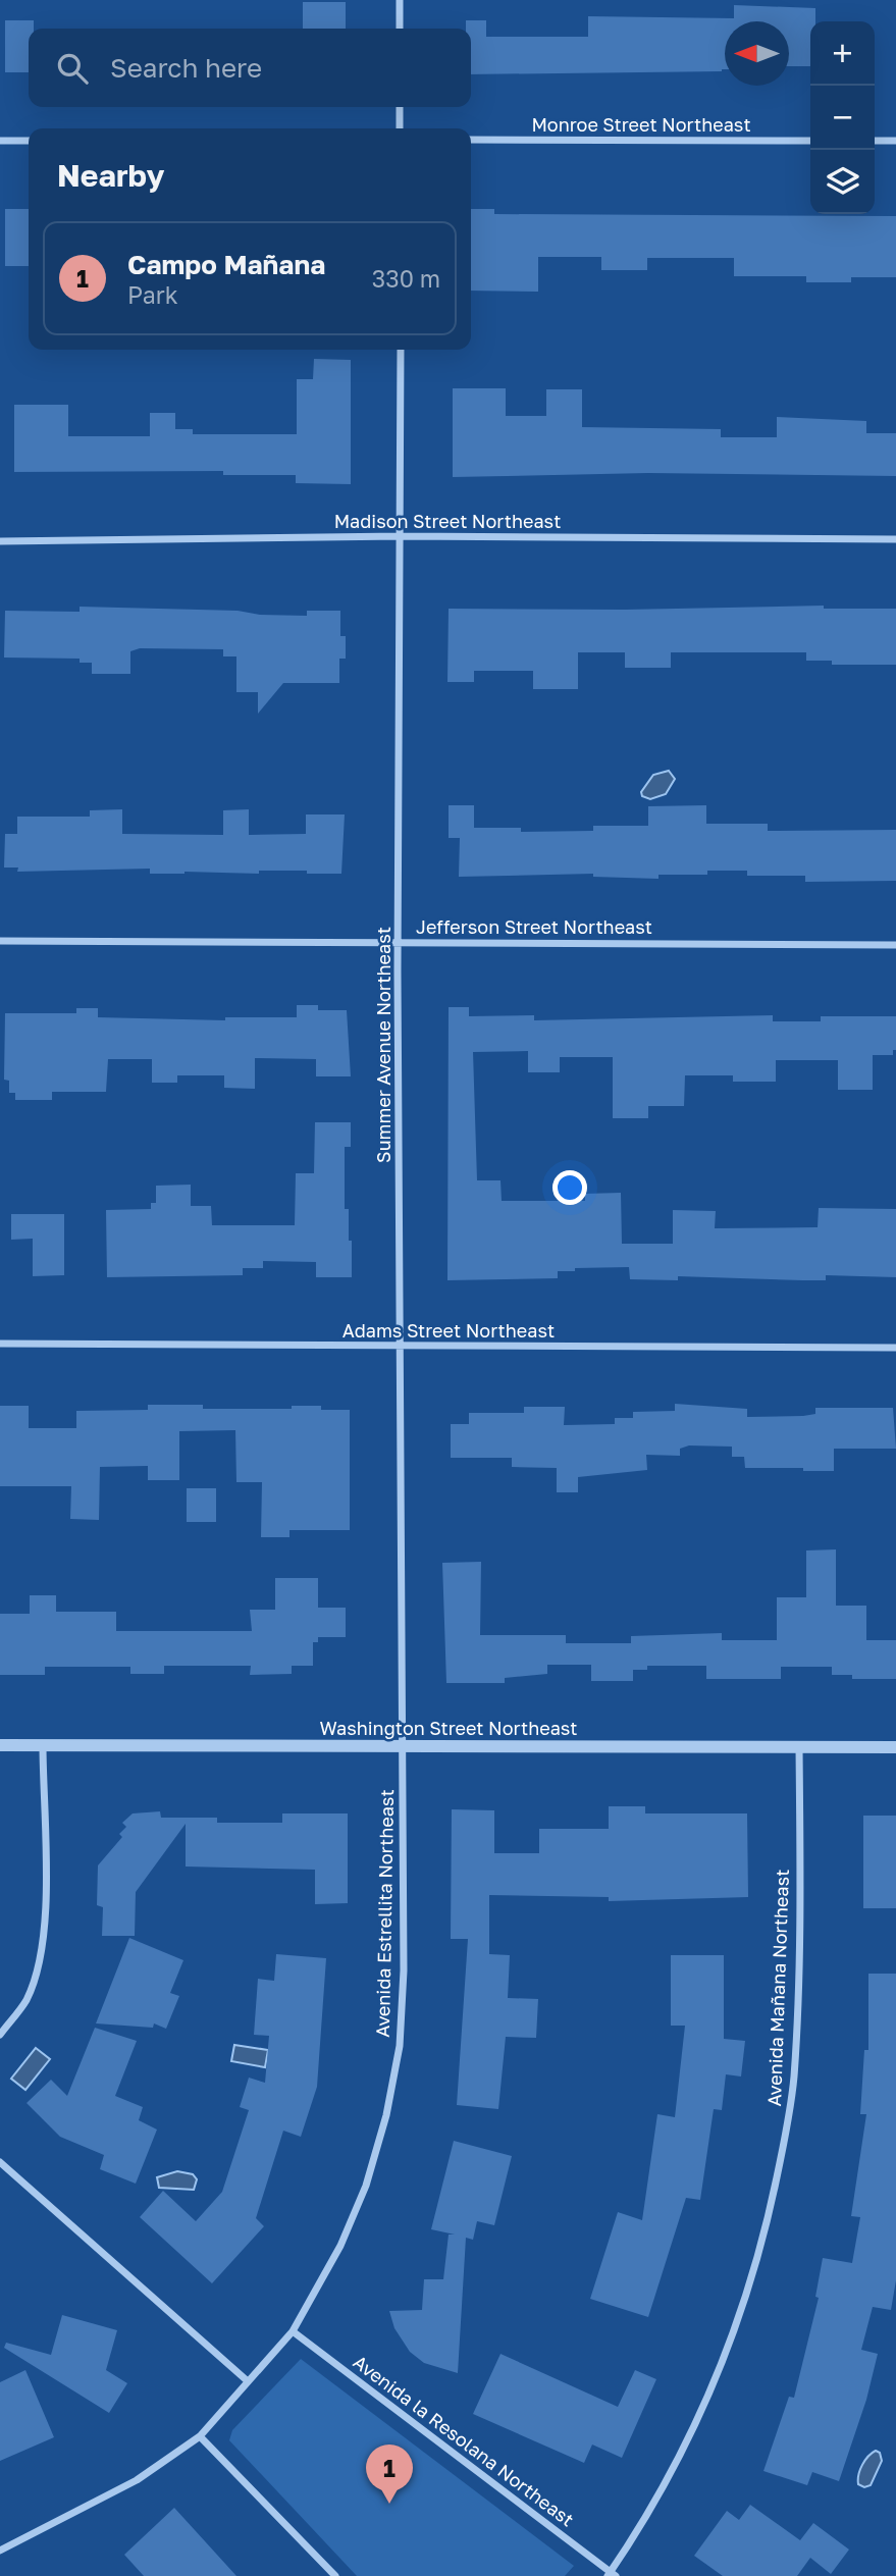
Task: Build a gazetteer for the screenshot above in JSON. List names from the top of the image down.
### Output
{
  "streets": {
    "street": [
      "Monroe Street Northeast",
      "Madison Street Northeast",
      "Jefferson Street Northeast",
      "Summer Avenue Northeast",
      "Adams Street Northeast",
      "Washington Street Northeast",
      "Avenida Estrellita Northeast",
      "Avenida Mañana Northeast",
      "Avenida la Resolana Northeast"
    ]
  },
  "crossings": [
    ["Madison Street Northeast", "Summer Avenue Northeast"],
    ["Jefferson Street Northeast", "Summer Avenue Northeast"],
    ["Summer Avenue Northeast", "Adams Street Northeast"],
    ["Summer Avenue Northeast", "Washington Street Northeast"],
    ["Summer Avenue Northeast", "Avenida Estrellita Northeast"],
    ["Washington Street Northeast", "Avenida Estrellita Northeast"],
    ["Washington Street Northeast", "Avenida Mañana Northeast"],
    ["Avenida Estrellita Northeast", "Avenida la Resolana Northeast"],
    ["Avenida Mañana Northeast", "Avenida la Resolana Northeast"]
  ],
  "north": "left",
  "page": {
    "map_buttons": ["+", "−"],
    "search": "Search here",
    "heading": "Nearby",
    "list": [
      {
        "mark": "1",
        "name": "Campo Mañana",
        "note": "Park",
        "value": "330 m"
      }
    ],
    "pins": "1"
  }
}
